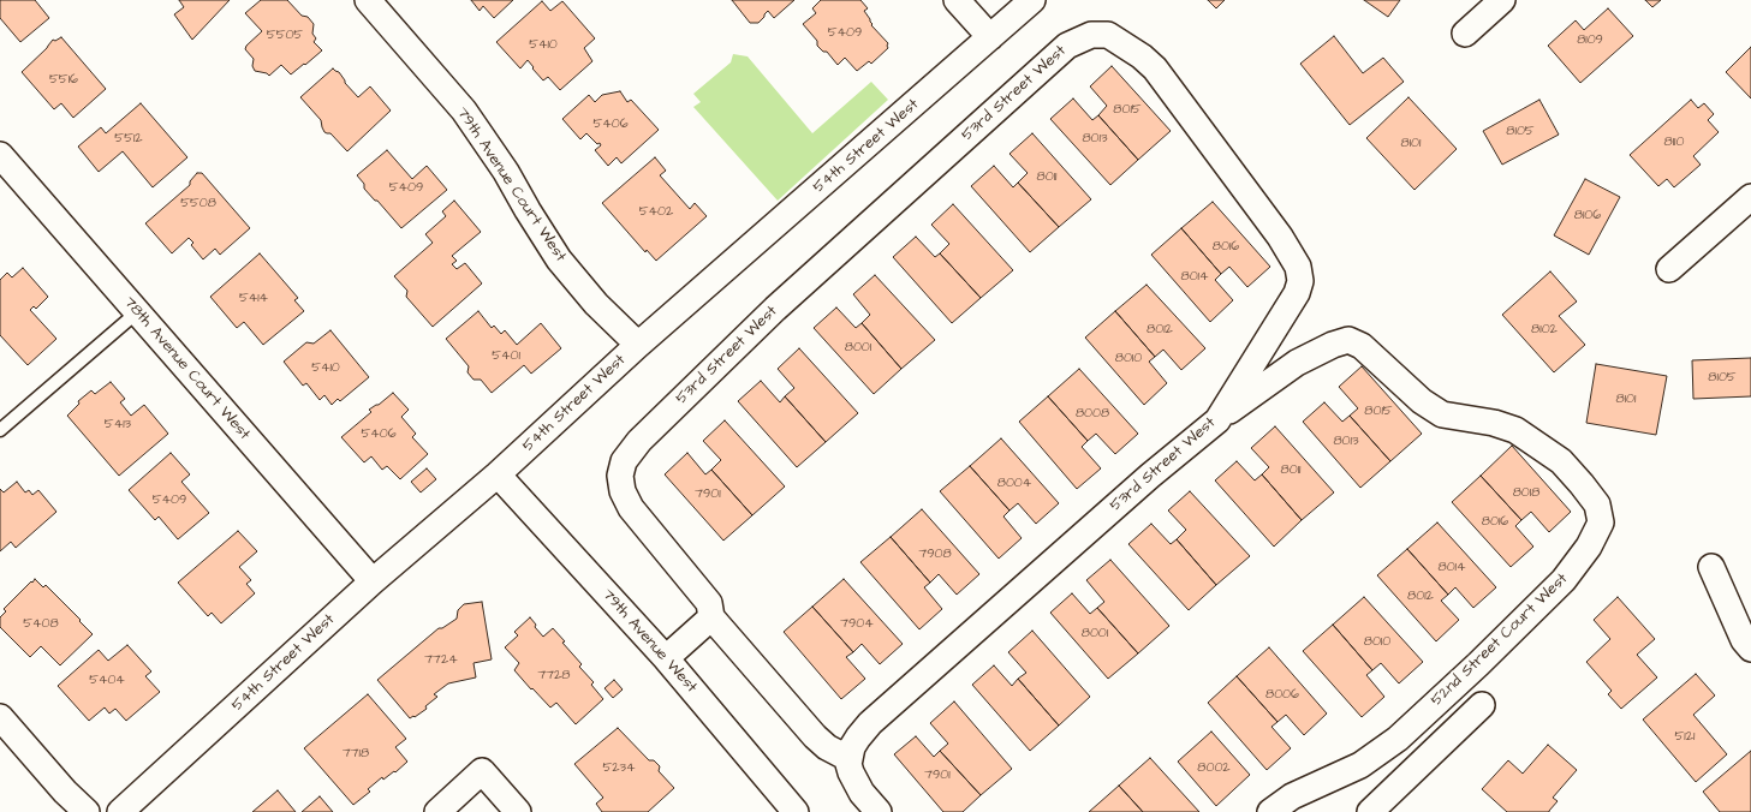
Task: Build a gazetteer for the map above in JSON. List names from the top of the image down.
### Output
{
  "streets": {
    "street": [
      "53rd Street West",
      "54th Street West",
      "79th Avenue Court West",
      "78th Avenue Court West",
      "52nd Street Court West",
      "79th Avenue West"
    ]
  },
  "crossings": [
    ["53rd Street West", "52nd Street Court West"],
    ["54th Street West", "79th Avenue Court West"],
    ["54th Street West", "78th Avenue Court West"],
    ["54th Street West", "79th Avenue West"]
  ],
  "house_numbers": [
    "5409",
    "5505",
    "8109",
    "5410",
    "5516",
    "8015",
    "5406",
    "8105",
    "5512",
    "8013",
    "8110",
    "8101",
    "8011",
    "5409",
    "5508",
    "5402",
    "8106",
    "8016",
    "8014",
    "5414",
    "8012",
    "8102",
    "8001",
    "5401",
    "8010",
    "5410",
    "8105",
    "8101",
    "8015",
    "8008",
    "5413",
    "5406",
    "8013",
    "8011",
    "8004",
    "8018",
    "7901",
    "5409",
    "8016",
    "7908",
    "8014",
    "8012",
    "5408",
    "7904",
    "8001",
    "8010",
    "7724",
    "7728",
    "5404",
    "8006",
    "5121",
    "7718",
    "5234",
    "8002",
    "7901"
  ]
}
